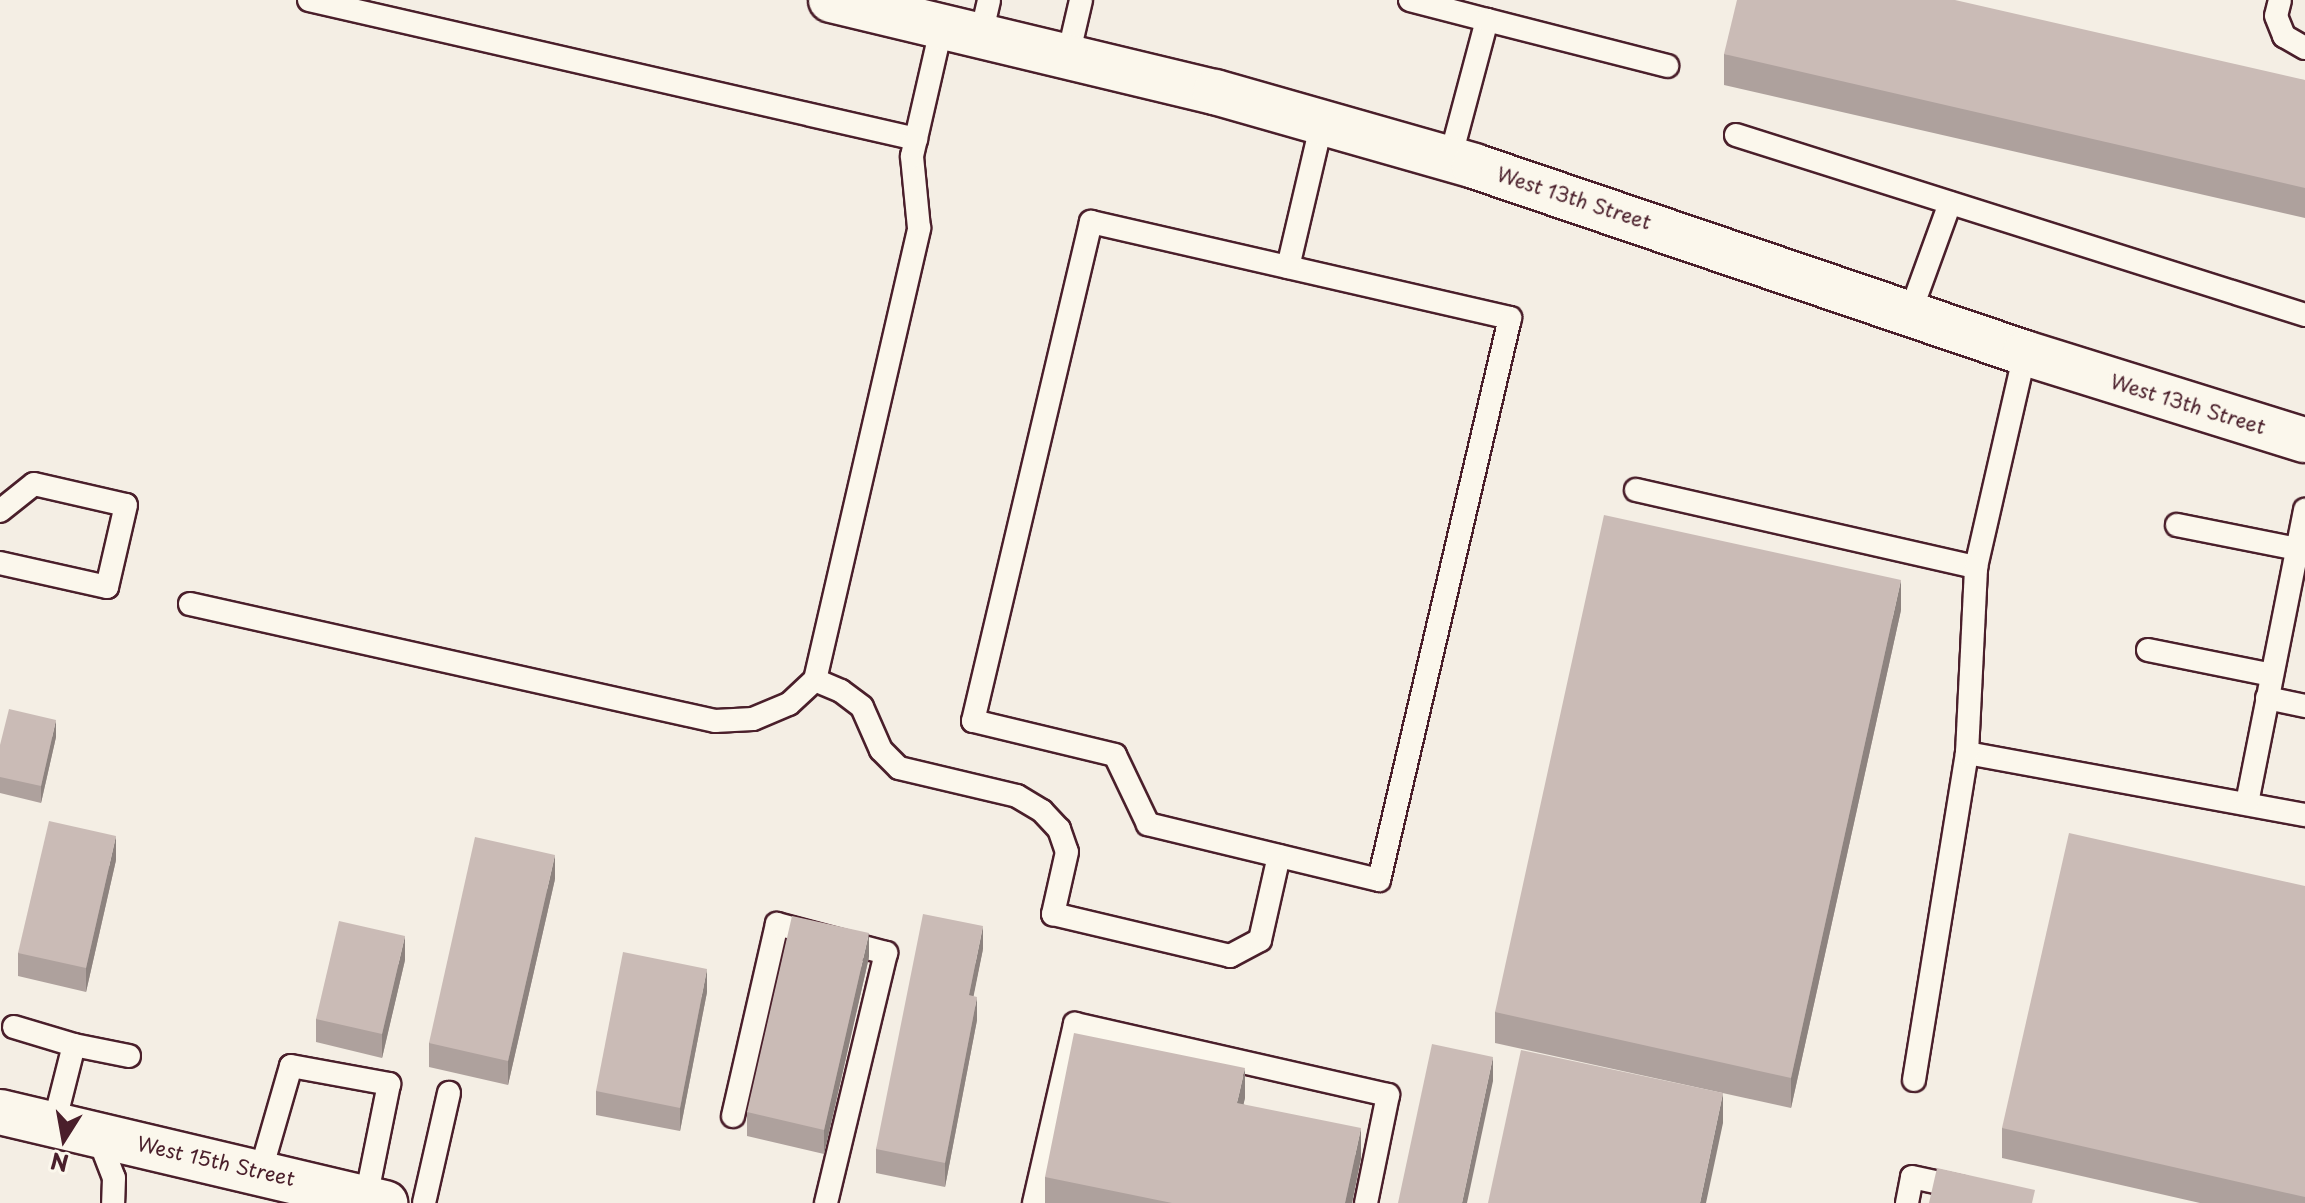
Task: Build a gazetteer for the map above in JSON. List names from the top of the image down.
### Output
{
  "streets": {
    "street": ["West 13th Street", "West 15th Street"]
  },
  "north": "bottom"
}
